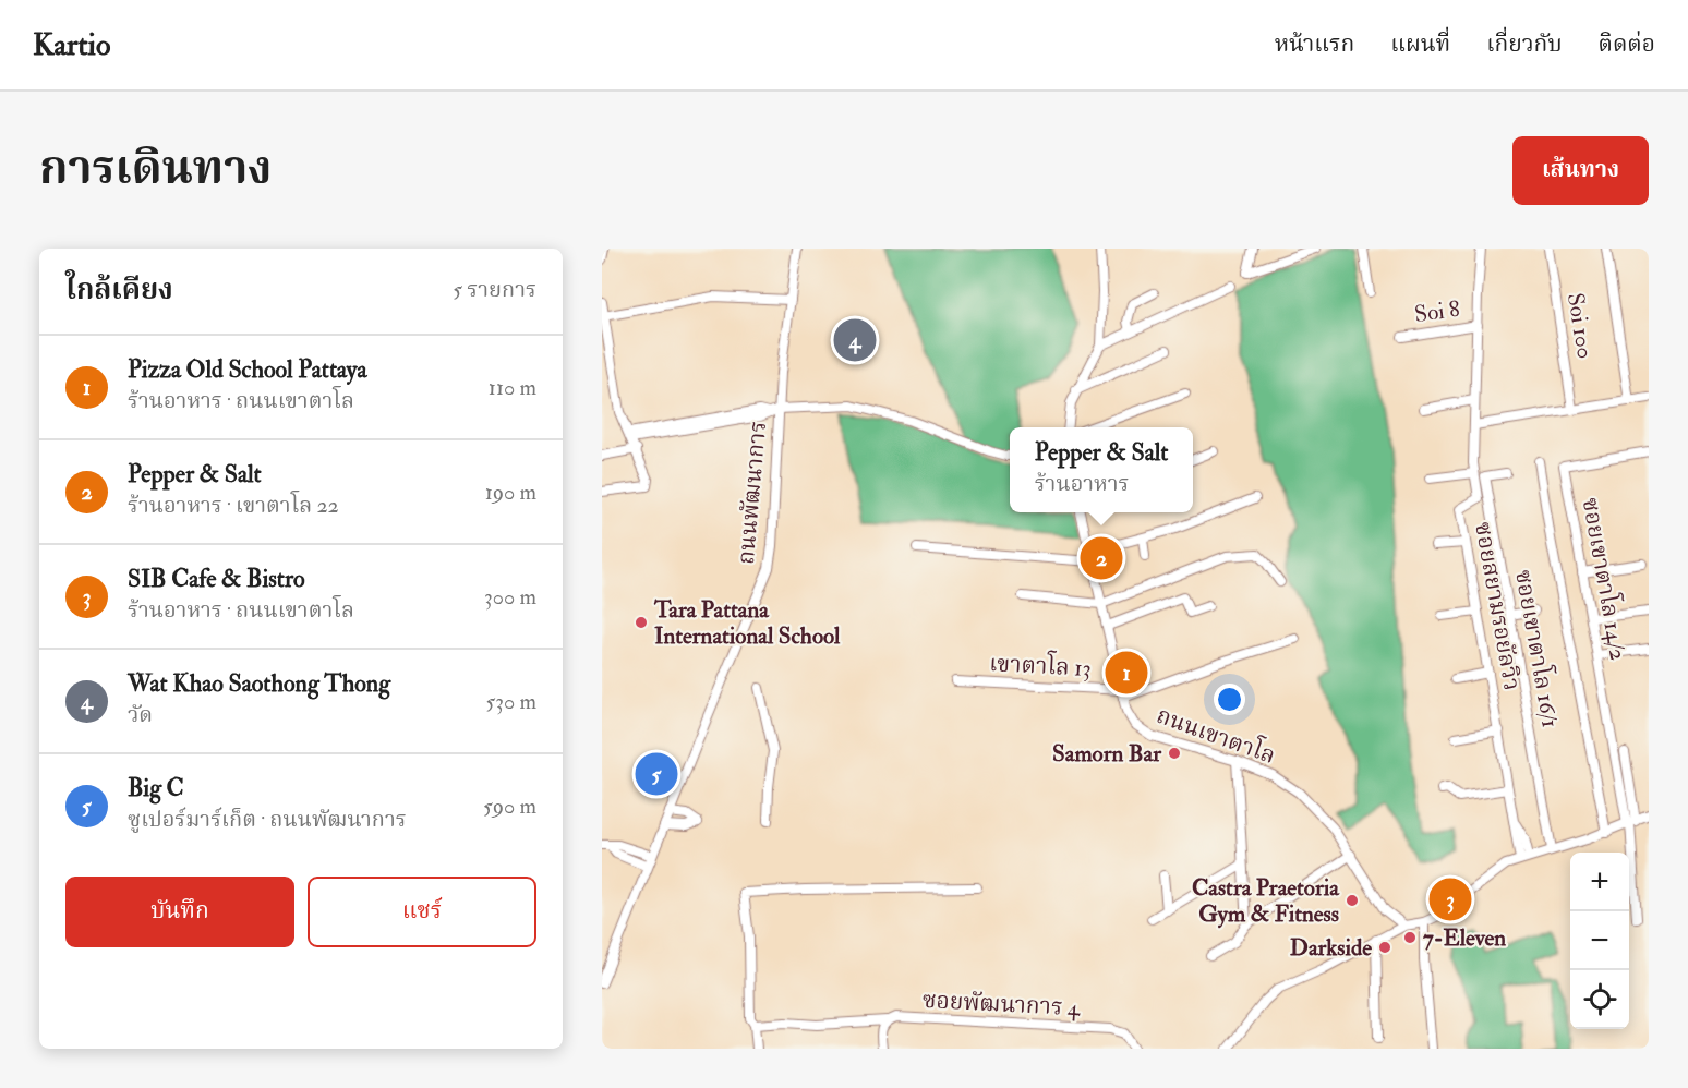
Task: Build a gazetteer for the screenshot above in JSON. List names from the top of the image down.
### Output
{
  "streets": {
    "street": [
      "Soi 8",
      "Soi 100",
      "ถนนพัฒนาการ",
      "ซอยเขาตาโล 14/2",
      "ซอยสยามรอยัลวิว",
      "ซอยเขาตาโล 16/1",
      "เขาตาโล 13",
      "ถนนเขาตาโล",
      "ซอยพัฒนาการ 4"
    ]
  },
  "crossings": [
    ["Soi 8", "ซอยสยามรอยัลวิว"],
    ["เขาตาโล 13", "ถนนเขาตาโล"]
  ],
  "places": [
    "Tara Pattana International School",
    "Samorn Bar",
    "Castra Praetoria Gym & Fitness",
    "7-Eleven",
    "Darkside"
  ],
  "page": {
    "header": "Kartio",
    "nav": [
      "หน้าแรก",
      "แผนที่",
      "เกี่ยวกับ",
      "ติดต่อ"
    ],
    "title": "การเดินทาง",
    "buttons": [
      "เส้นทาง",
      ["บันทึก", "แชร์"]
    ],
    "heading": ["ใกล้เคียง", "5 รายการ"],
    "pins": [
      "4",
      "2",
      "1",
      "5",
      "3"
    ],
    "list": [
      {
        "mark": "1",
        "name": "Pizza Old School Pattaya",
        "note": "ร้านอาหาร · ถนนเขาตาโล",
        "value": "110 m"
      },
      {
        "mark": "2",
        "name": "Pepper & Salt",
        "note": "ร้านอาหาร · เขาตาโล 22",
        "value": "190 m"
      },
      {
        "mark": "3",
        "name": "SIB Cafe & Bistro",
        "note": "ร้านอาหาร · ถนนเขาตาโล",
        "value": "300 m"
      },
      {
        "mark": "4",
        "name": "Wat Khao Saothong Thong",
        "note": "วัด",
        "value": "530 m"
      },
      {
        "mark": "5",
        "name": "Big C",
        "note": "ซูเปอร์มาร์เก็ต · ถนนพัฒนาการ",
        "value": "590 m"
      }
    ],
    "popup": ["Pepper & Salt", "ร้านอาหาร"],
    "map_buttons": ["+", "−"]
  }
}
